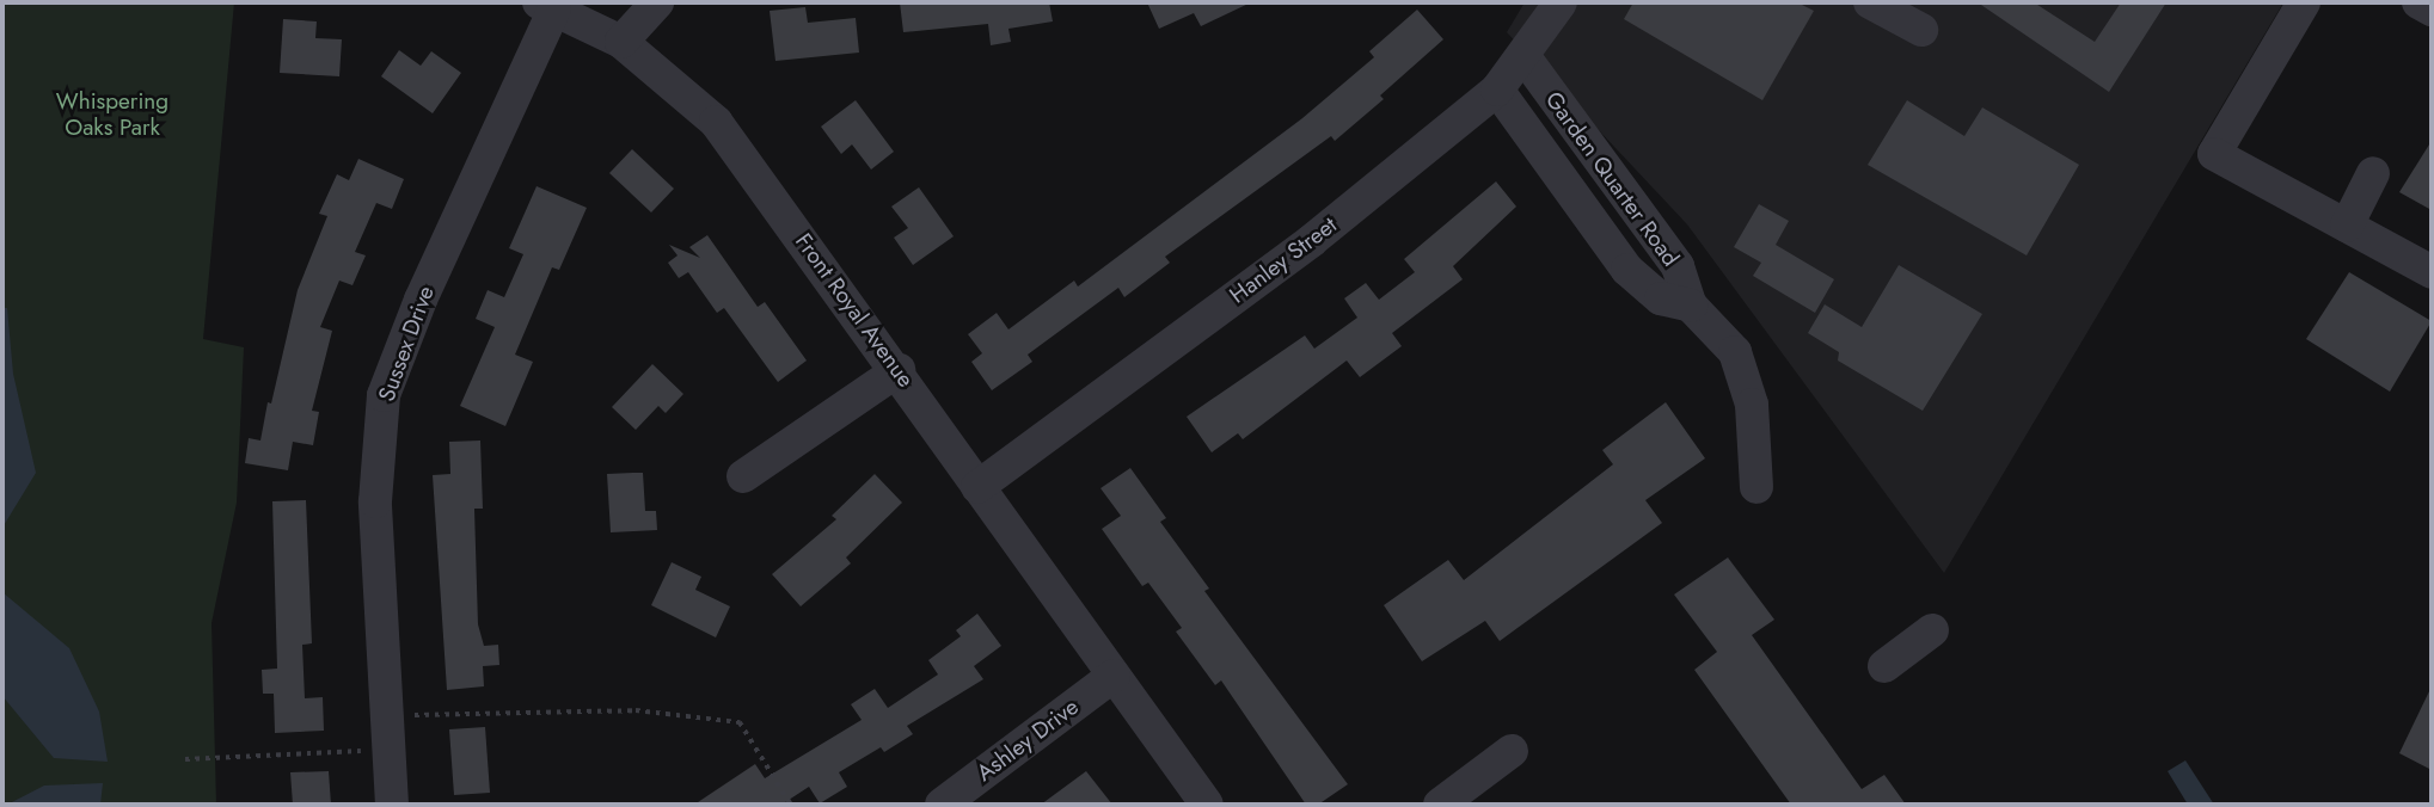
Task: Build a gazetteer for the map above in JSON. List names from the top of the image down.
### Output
{
  "streets": {
    "street": [
      "Garden Quarter Road",
      "Hanley Street",
      "Front Royal Avenue",
      "Sussex Drive",
      "Ashley Drive"
    ]
  },
  "crossings": [
    ["Garden Quarter Road", "Hanley Street"],
    ["Hanley Street", "Front Royal Avenue"],
    ["Front Royal Avenue", "Sussex Drive"],
    ["Front Royal Avenue", "Ashley Drive"]
  ],
  "parks": ["Whispering Oaks Park"]
}
